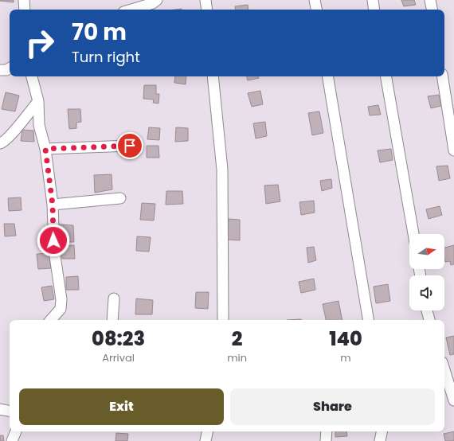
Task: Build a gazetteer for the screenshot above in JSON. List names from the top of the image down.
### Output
{
  "north": "right",
  "page": {
    "turn": ["70 m", "Turn right"],
    "eta": [
      "08:23",
      "Arrival",
      "2",
      "min",
      "140",
      "m"
    ],
    "buttons": ["Exit", "Share"]
  }
}
